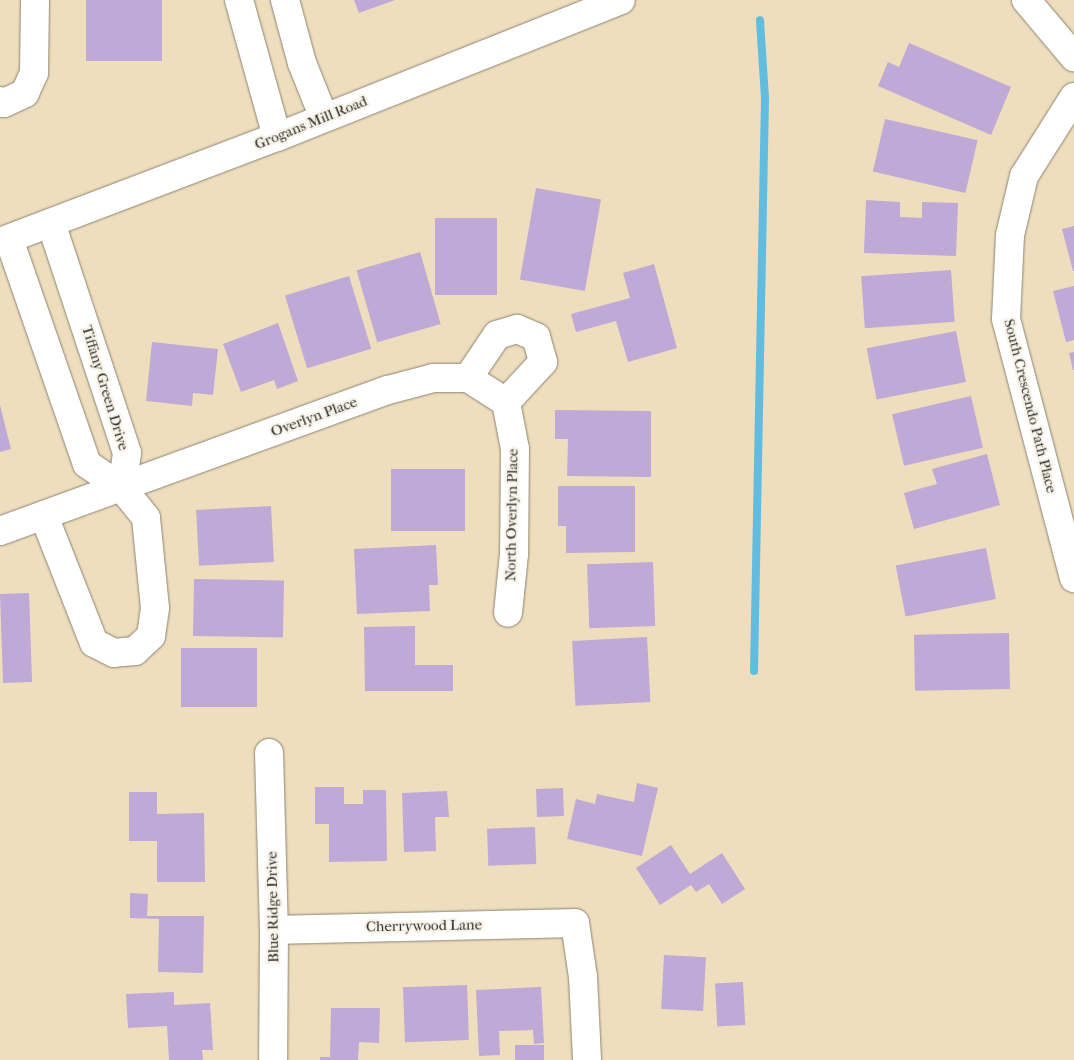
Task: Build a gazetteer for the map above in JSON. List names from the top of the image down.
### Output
{
  "streets": {
    "street": [
      "Grogans Mill Road",
      "Tiffany Green Drive",
      "South Crescendo Path Place",
      "Overlyn Place",
      "North Overlyn Place",
      "Blue Ridge Drive",
      "Cherrywood Lane"
    ]
  },
  "crossings": [
    ["Grogans Mill Road", "Tiffany Green Drive"],
    ["Tiffany Green Drive", "Overlyn Place"],
    ["Blue Ridge Drive", "Cherrywood Lane"]
  ]
}
